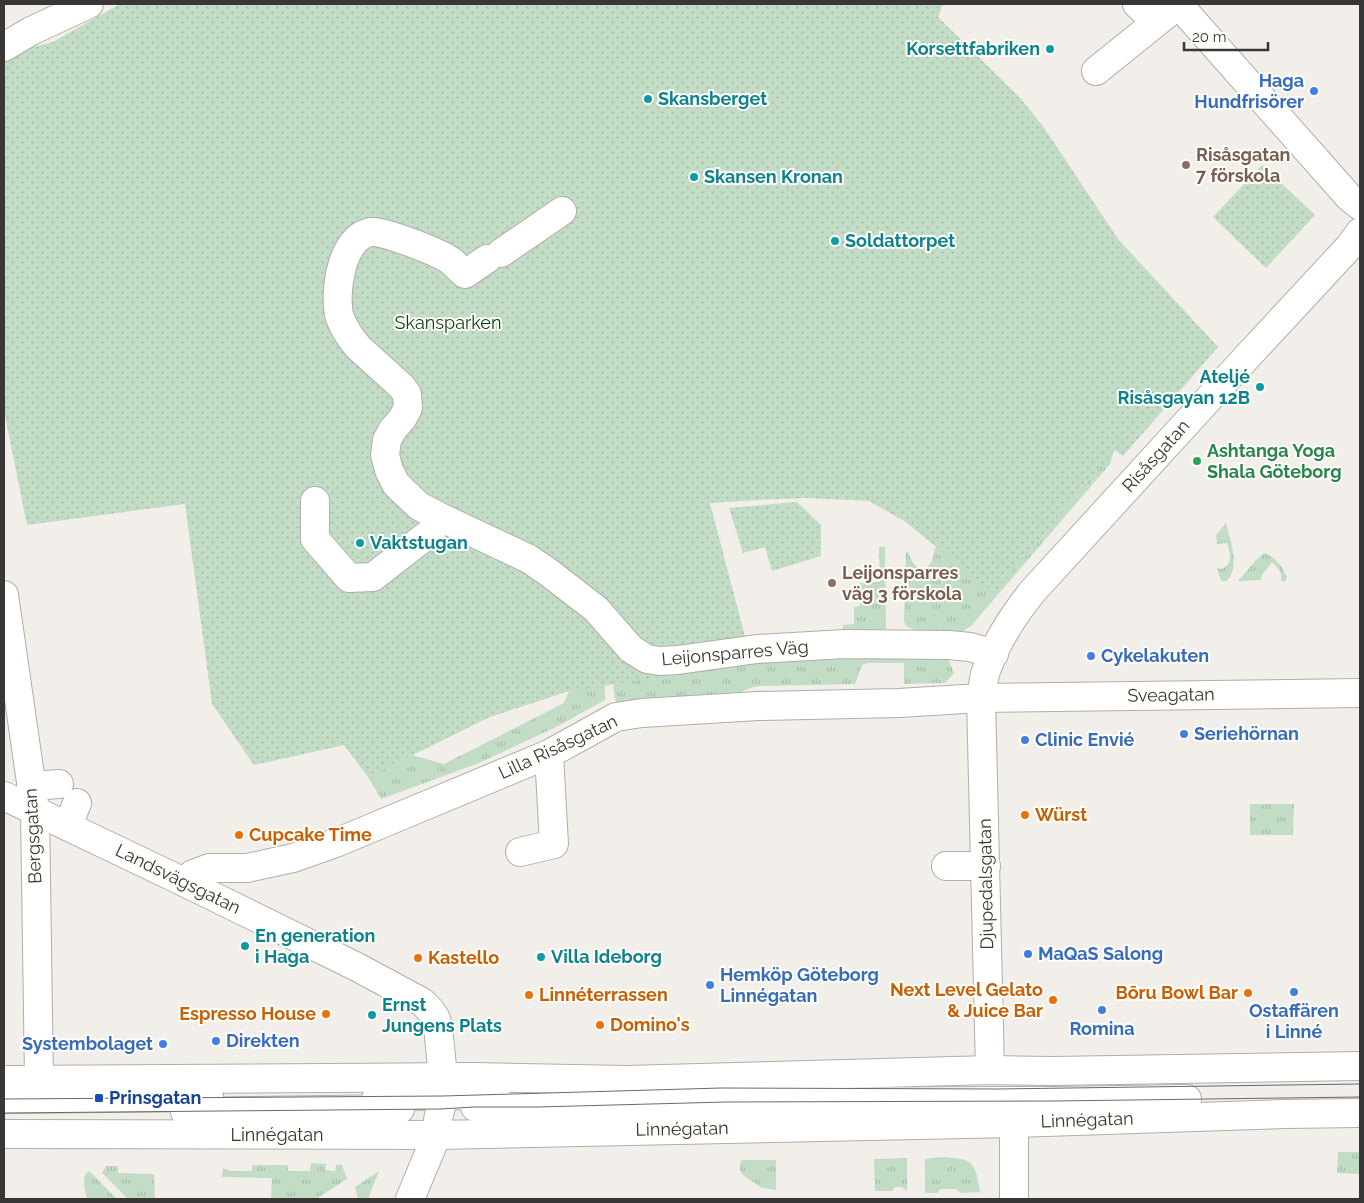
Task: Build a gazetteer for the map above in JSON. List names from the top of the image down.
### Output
{
  "streets": {
    "street": [
      "Risåsgatan",
      "Leijonsparres Väg",
      "Sveagatan",
      "Lilla Risåsgatan",
      "Bergsgatan",
      "Landsvägsgatan",
      "Djupedalsgatan",
      "Linnégatan"
    ]
  },
  "crossings": [
    ["Risåsgatan", "Leijonsparres Väg"],
    ["Risåsgatan", "Sveagatan"],
    ["Risåsgatan", "Lilla Risåsgatan"],
    ["Risåsgatan", "Djupedalsgatan"],
    ["Sveagatan", "Lilla Risåsgatan"],
    ["Sveagatan", "Djupedalsgatan"],
    ["Lilla Risåsgatan", "Landsvägsgatan"],
    ["Lilla Risåsgatan", "Djupedalsgatan"],
    ["Bergsgatan", "Landsvägsgatan"],
    ["Bergsgatan", "Linnégatan"],
    ["Landsvägsgatan", "Linnégatan"],
    ["Djupedalsgatan", "Linnégatan"]
  ],
  "parks": ["Skansparken"],
  "places": {
    "other": [
      "Korsettfabriken",
      "Haga Hundfrisörer",
      "Skansberget",
      "Risåsgatan 7 förskola",
      "Skansen Kronan",
      "Soldattorpet",
      "Ateljé Risåsgayan 12B",
      "Ashtanga Yoga Shala Göteborg",
      "Vaktstugan",
      "Leijonsparres väg 3 förskola",
      "Cykelakuten",
      "Seriehörnan",
      "Clinic Envié",
      "Würst",
      "Cupcake Time",
      "En generation i Haga",
      "MaQaS Salong",
      "Villa Ideborg",
      "Kastello",
      "Hemköp Göteborg Linnégatan",
      "Ostaffären i Linné",
      "Bōru Bowl Bar",
      "Linnéterrassen",
      "Next Level Gelato & Juice Bar",
      "Romina",
      "Espresso House",
      "Ernst Jungens Plats",
      "Domino's",
      "Direkten",
      "Systembolaget"
    ],
    "transit": ["Prinsgatan"]
  },
  "scale_bar": "20 m"
}
